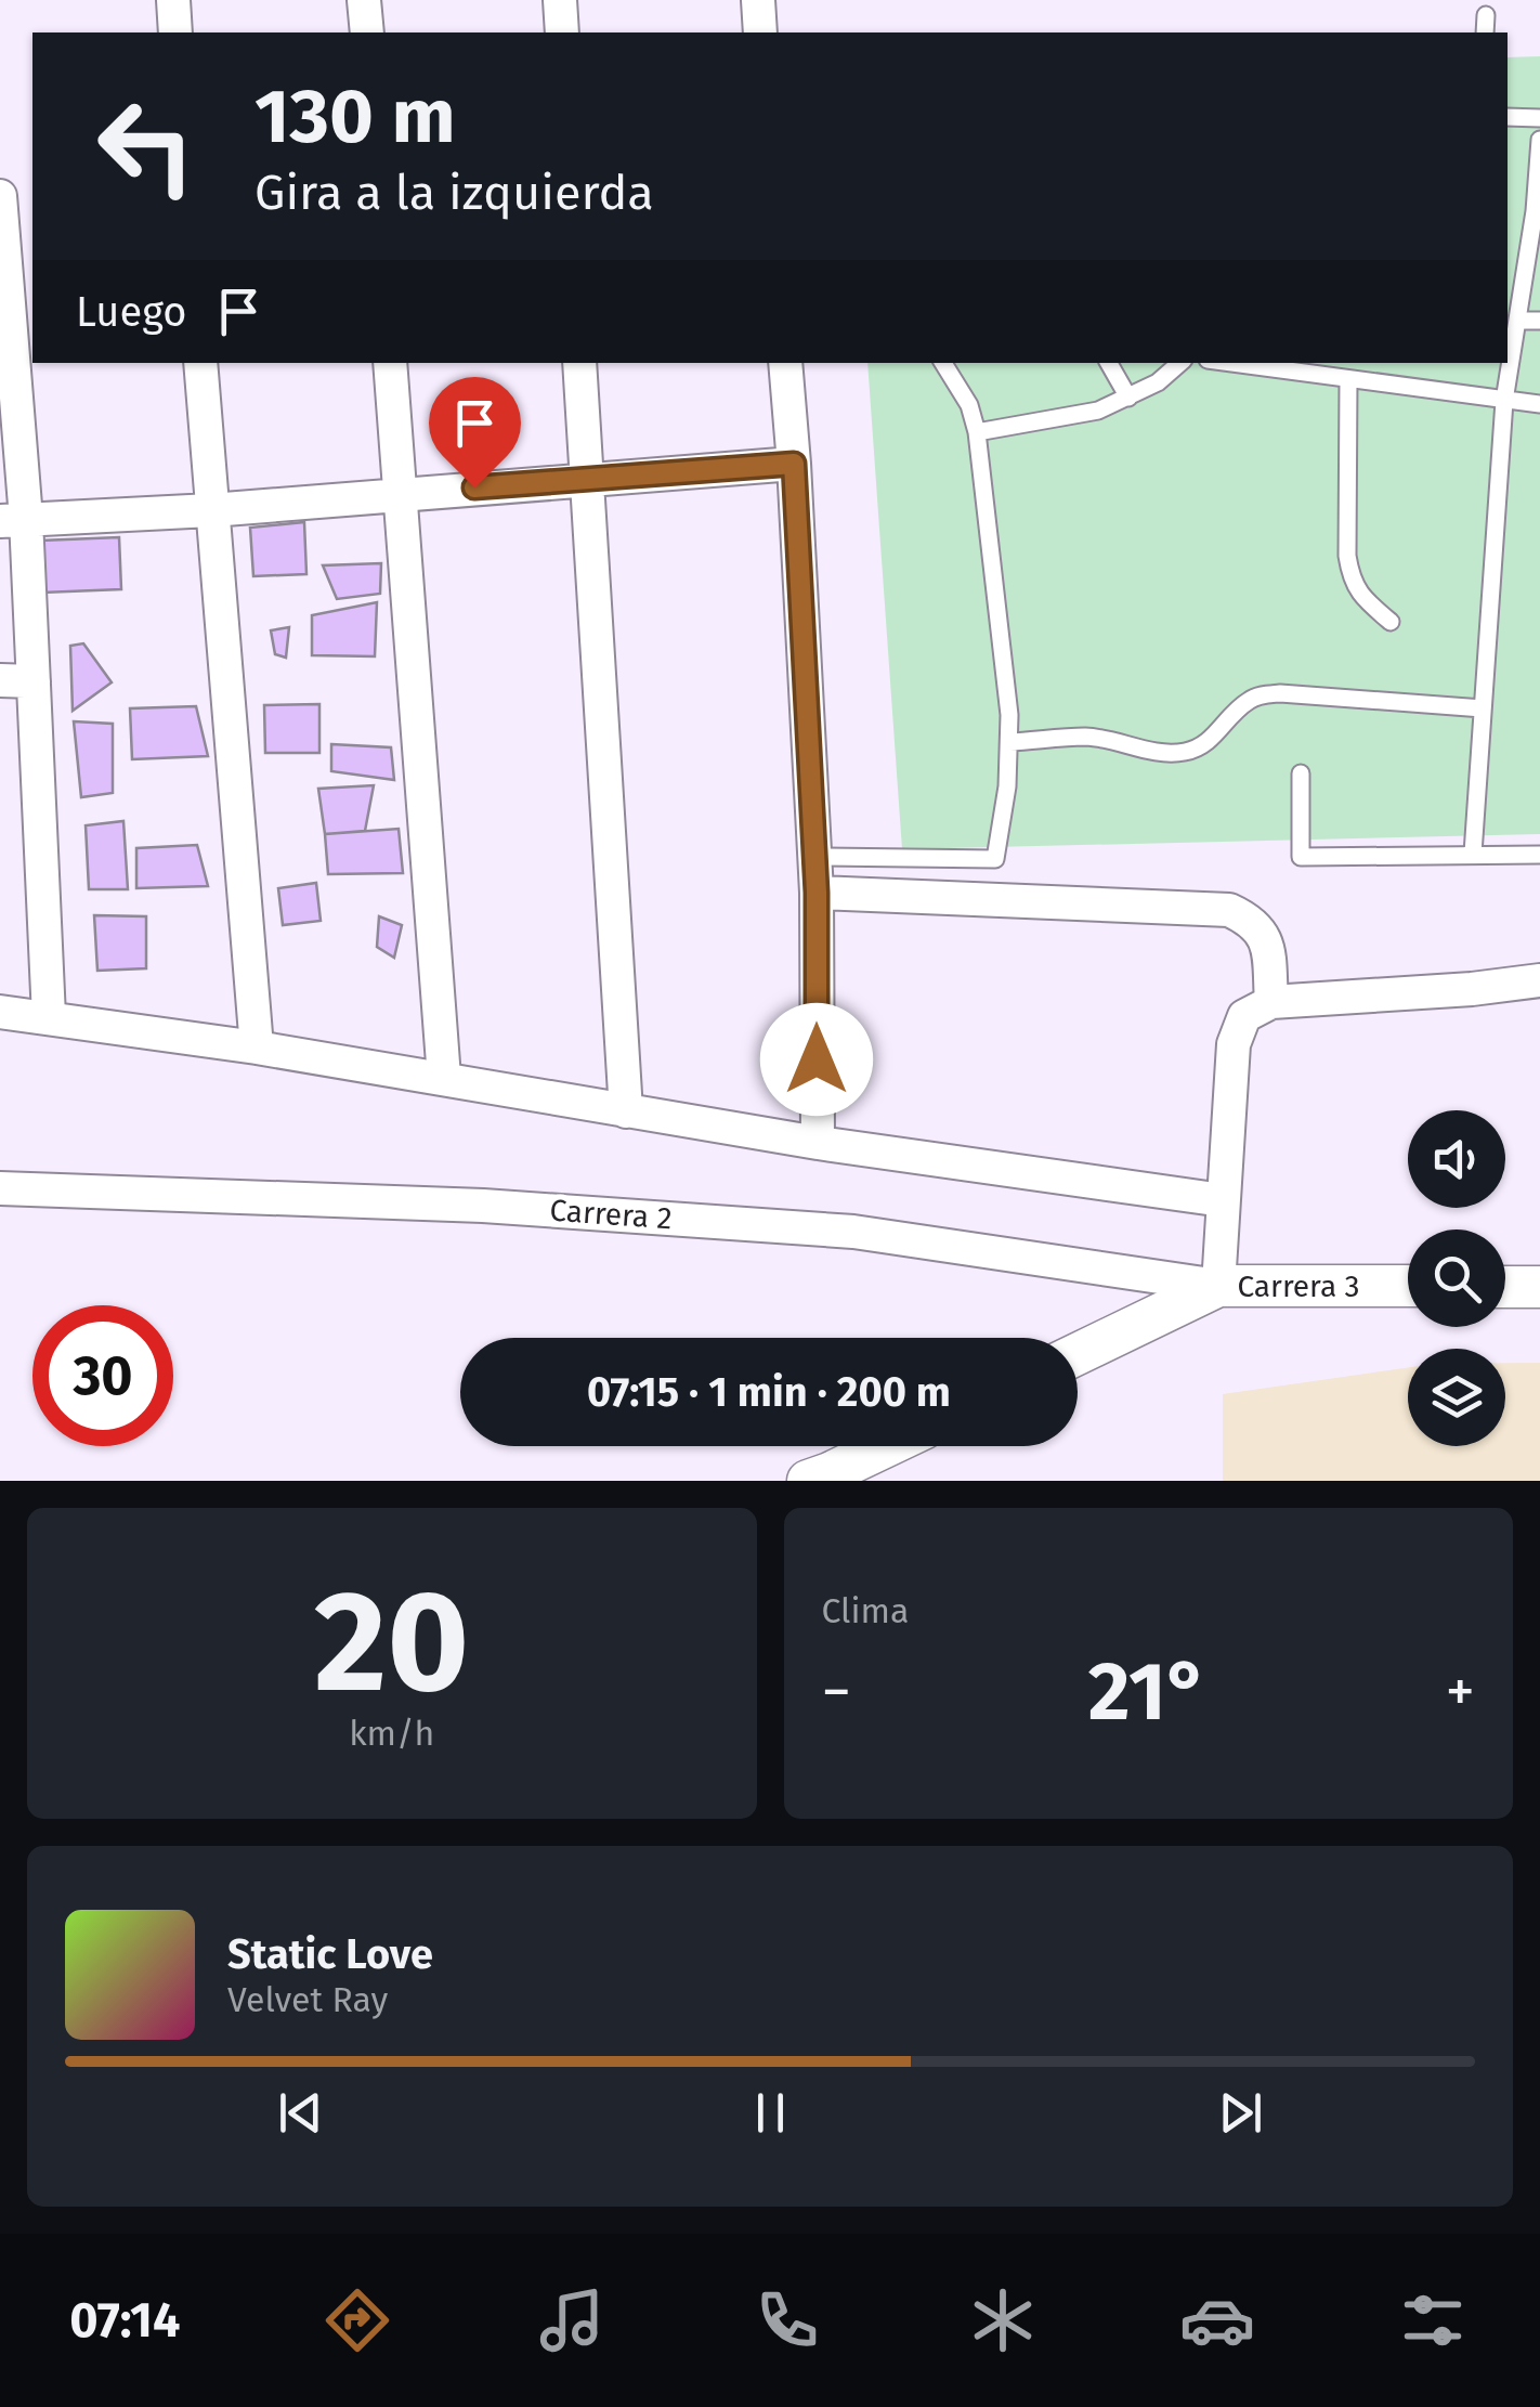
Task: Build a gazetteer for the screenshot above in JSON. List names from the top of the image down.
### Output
{
  "streets": {
    "street": ["Carrera 2", "Carrera 3"]
  },
  "crossings": [
    ["Carrera 2", "Carrera 3"]
  ],
  "page": {
    "turn": ["130 m", "Gira a la izquierda"],
    "then": "Luego",
    "limit": "30",
    "trip": "07:15 · 1 min · 200 m",
    "tile": [
      ["20", "km/h"],
      "Clima"
    ],
    "heat": ["−", "21°", "+"],
    "song": ["Static Love", "Velvet Ray"],
    "tabs": "07:14"
  }
}
